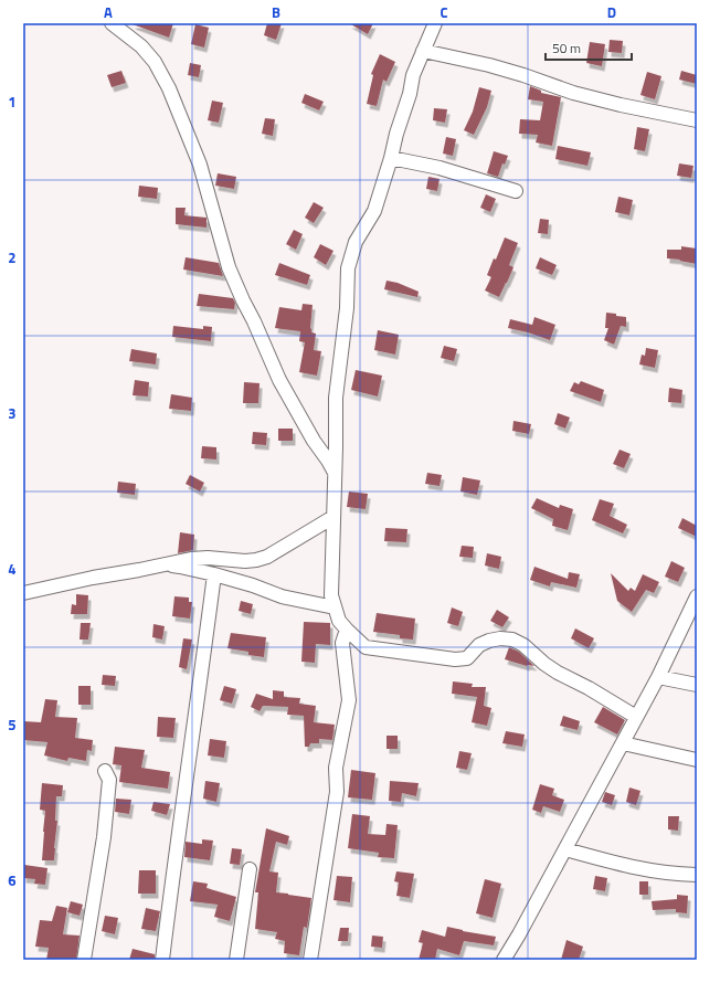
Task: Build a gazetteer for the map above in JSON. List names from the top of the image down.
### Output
{
  "scale_bar": "50 m",
  "grid": {
    "columns": [
      "A",
      "B",
      "C",
      "D"
    ],
    "rows": [
      "1",
      "2",
      "3",
      "4",
      "5",
      "6"
    ]
  }
}
